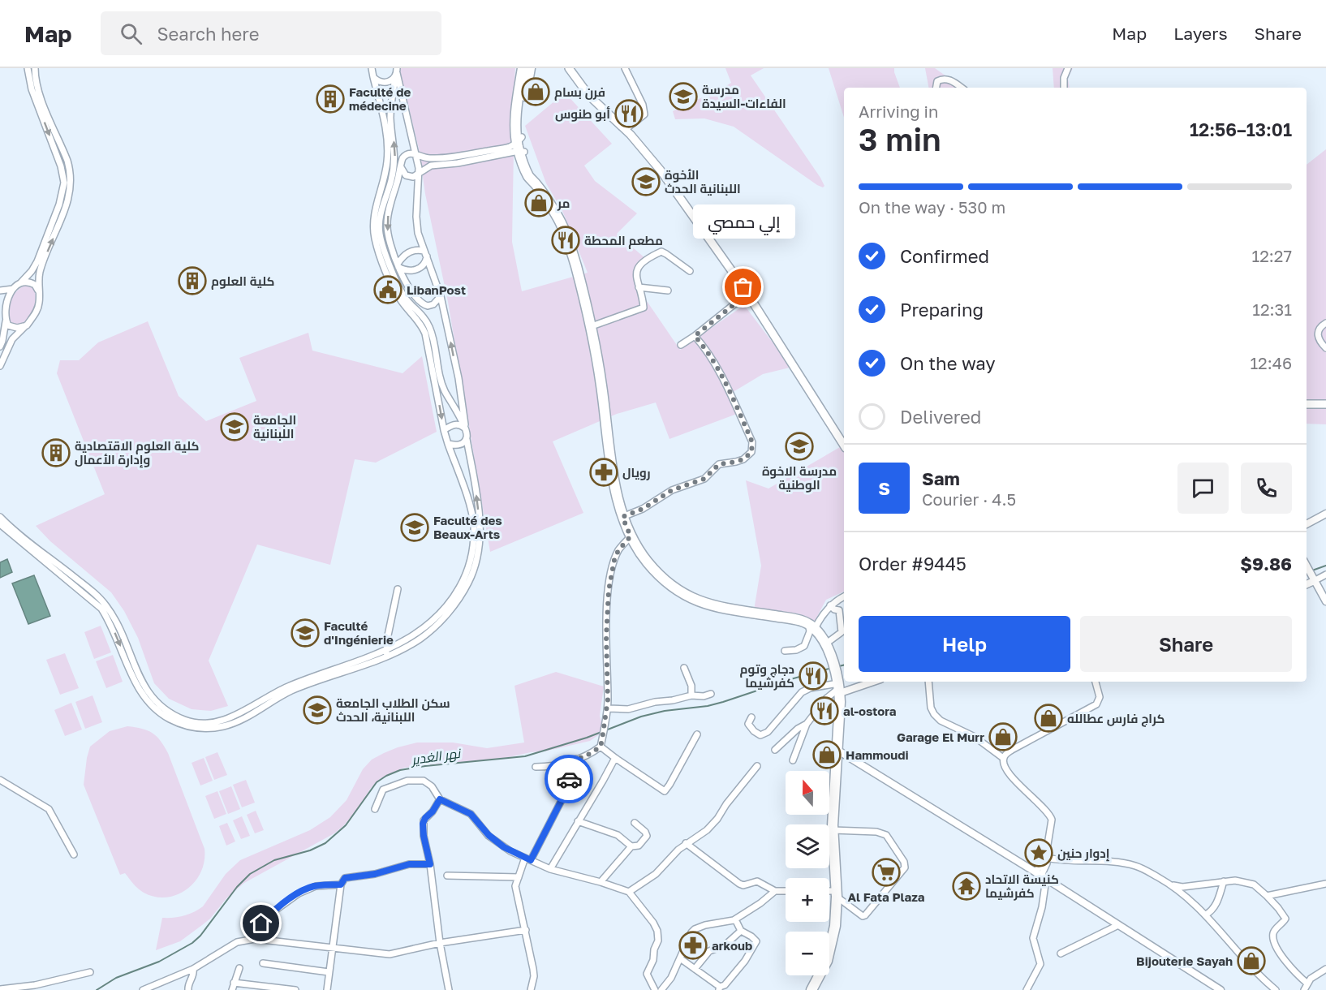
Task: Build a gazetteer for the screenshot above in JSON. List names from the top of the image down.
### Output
{
  "water": ["نهر الغدير"],
  "places": {
    "shop": [
      "فرن بسام",
      "مر",
      "كراج فارس عطالله",
      "Garage El Murr",
      "Hammoudi",
      "Bijouterie Sayah"
    ],
    "school or university": [
      "مدرسة الفاءات-السيدة",
      "الأخوة اللبنانية الحدث",
      "الجامعة اللبنانية",
      "مدرسة الاخوة الوطنية",
      "Faculté des Beaux-Arts",
      "Faculté d'Ingénierie",
      "سكن الطلاب الجامعة اللبنانية، الحدث"
    ],
    "building": ["Faculté de médecine", "كلية العلوم", "كلية العلوم الاقتصادية وإدارة الأعمال"],
    "restaurant": [
      "أبو طنوس",
      "مطعم المحطة",
      "دجاج وتوم كفرشيما",
      "al-ostora"
    ],
    "other": ["إلي حمصي"],
    "public building": ["LibanPost"],
    "pharmacy": ["رويال", "arkoub"],
    "place": ["إدوار حنين"],
    "supermarket": ["Al Fata Plaza"],
    "temple": ["كنيسة الاتحاد كفرشيما"]
  },
  "north": "top",
  "page": {
    "header": "Map",
    "search": "Search here",
    "nav": ["Map", "Layers", "Share"],
    "heading": ["3 min", "Arriving in", "12:56–13:01"],
    "panel": [
      "Sam",
      "Courier · 4.5",
      "Order #9445",
      "$9.86"
    ],
    "bar": "On the way · 530 m",
    "bubble": "إلي حمصي",
    "list": [
      ["Confirmed", "12:27"],
      ["Preparing", "12:31"],
      ["On the way", "12:46"],
      "Delivered"
    ],
    "round": "S",
    "buttons": ["Help", "Share"],
    "map_buttons": ["+", "−"]
  }
}
